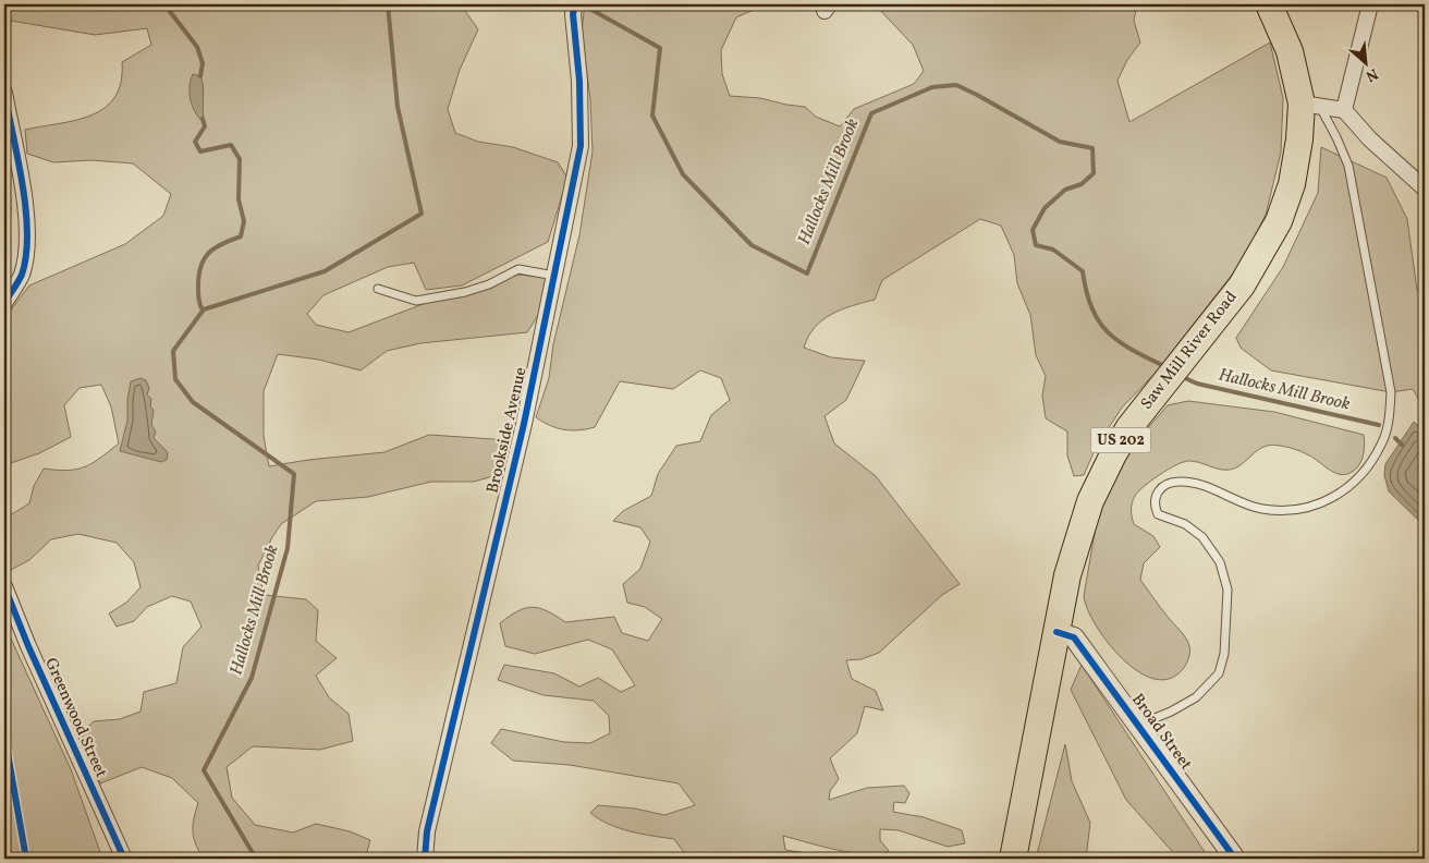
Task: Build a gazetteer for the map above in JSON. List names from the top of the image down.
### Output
{
  "streets": {
    "highway": ["Saw Mill River Road", "US 202"],
    "street": ["Brookside Avenue", "Greenwood Street", "Broad Street"]
  },
  "crossings": [
    ["Saw Mill River Road", "Broad Street"]
  ],
  "water": ["Hallocks Mill Brook"],
  "north": "bottom right"
}
